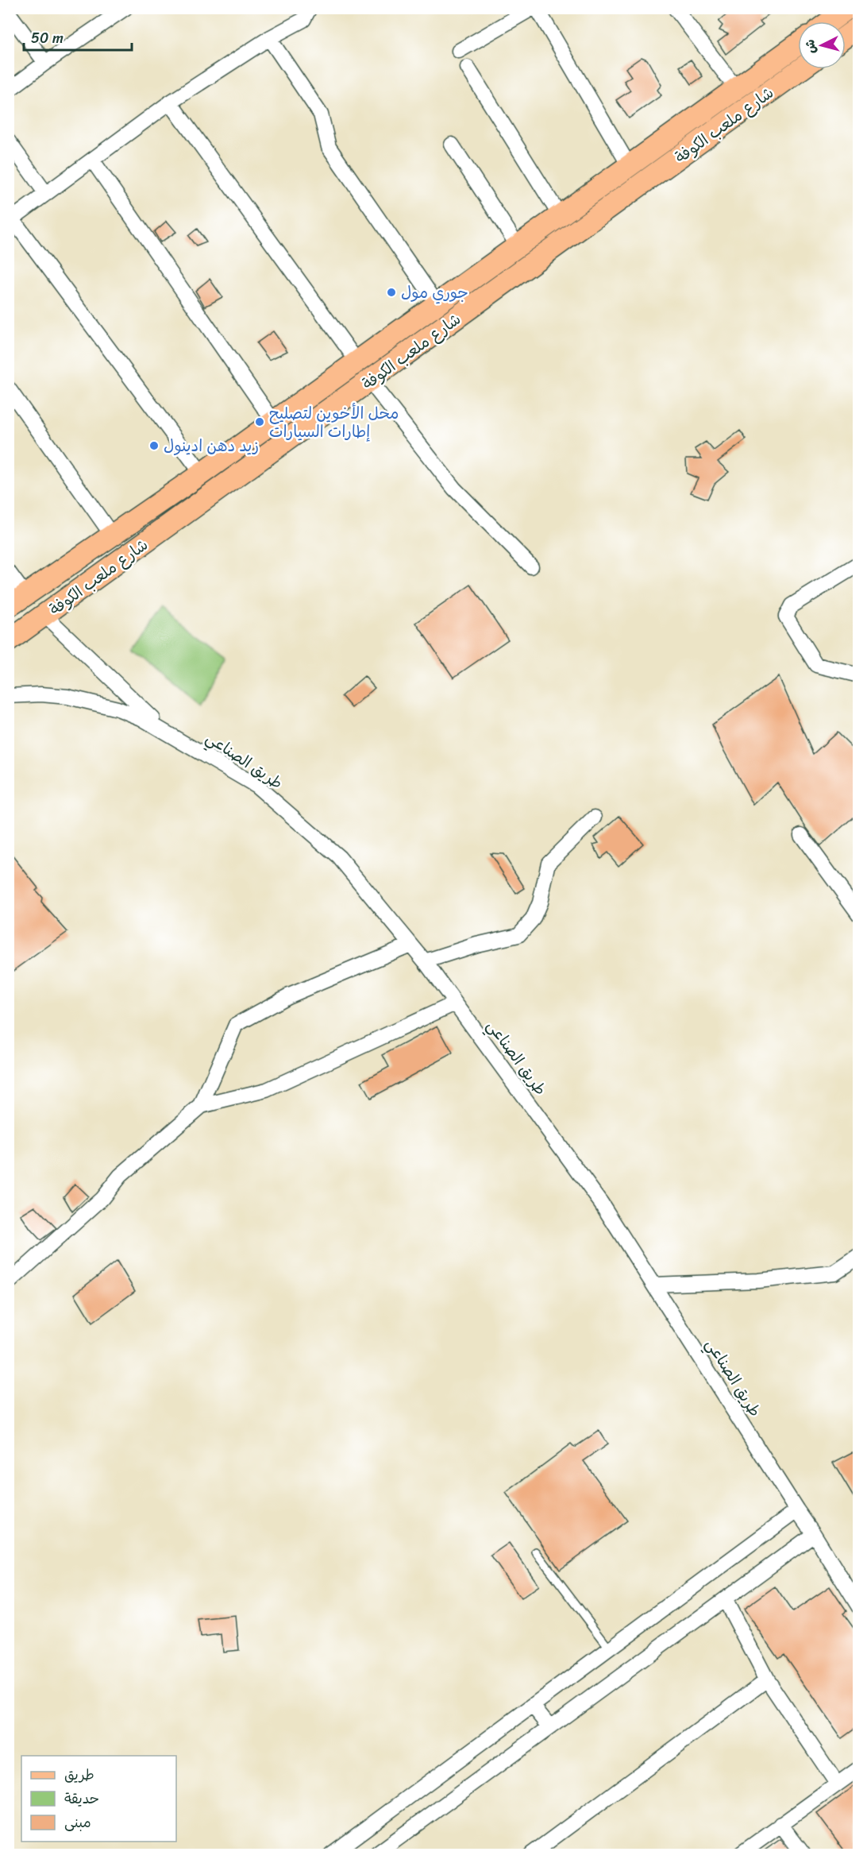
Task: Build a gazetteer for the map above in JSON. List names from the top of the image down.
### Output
{
  "streets": {
    "main road": ["شارع ملعب الكوفة"],
    "street": ["طريق الصناعي"]
  },
  "places": ["جوري مول", "محل الأخوين لتصليح إطارات السيارات", "زيد دهن ادينول"],
  "legend": ["طريق", "حديقة", "مبنى"],
  "scale_bar": "50 m",
  "north": "left"
}
